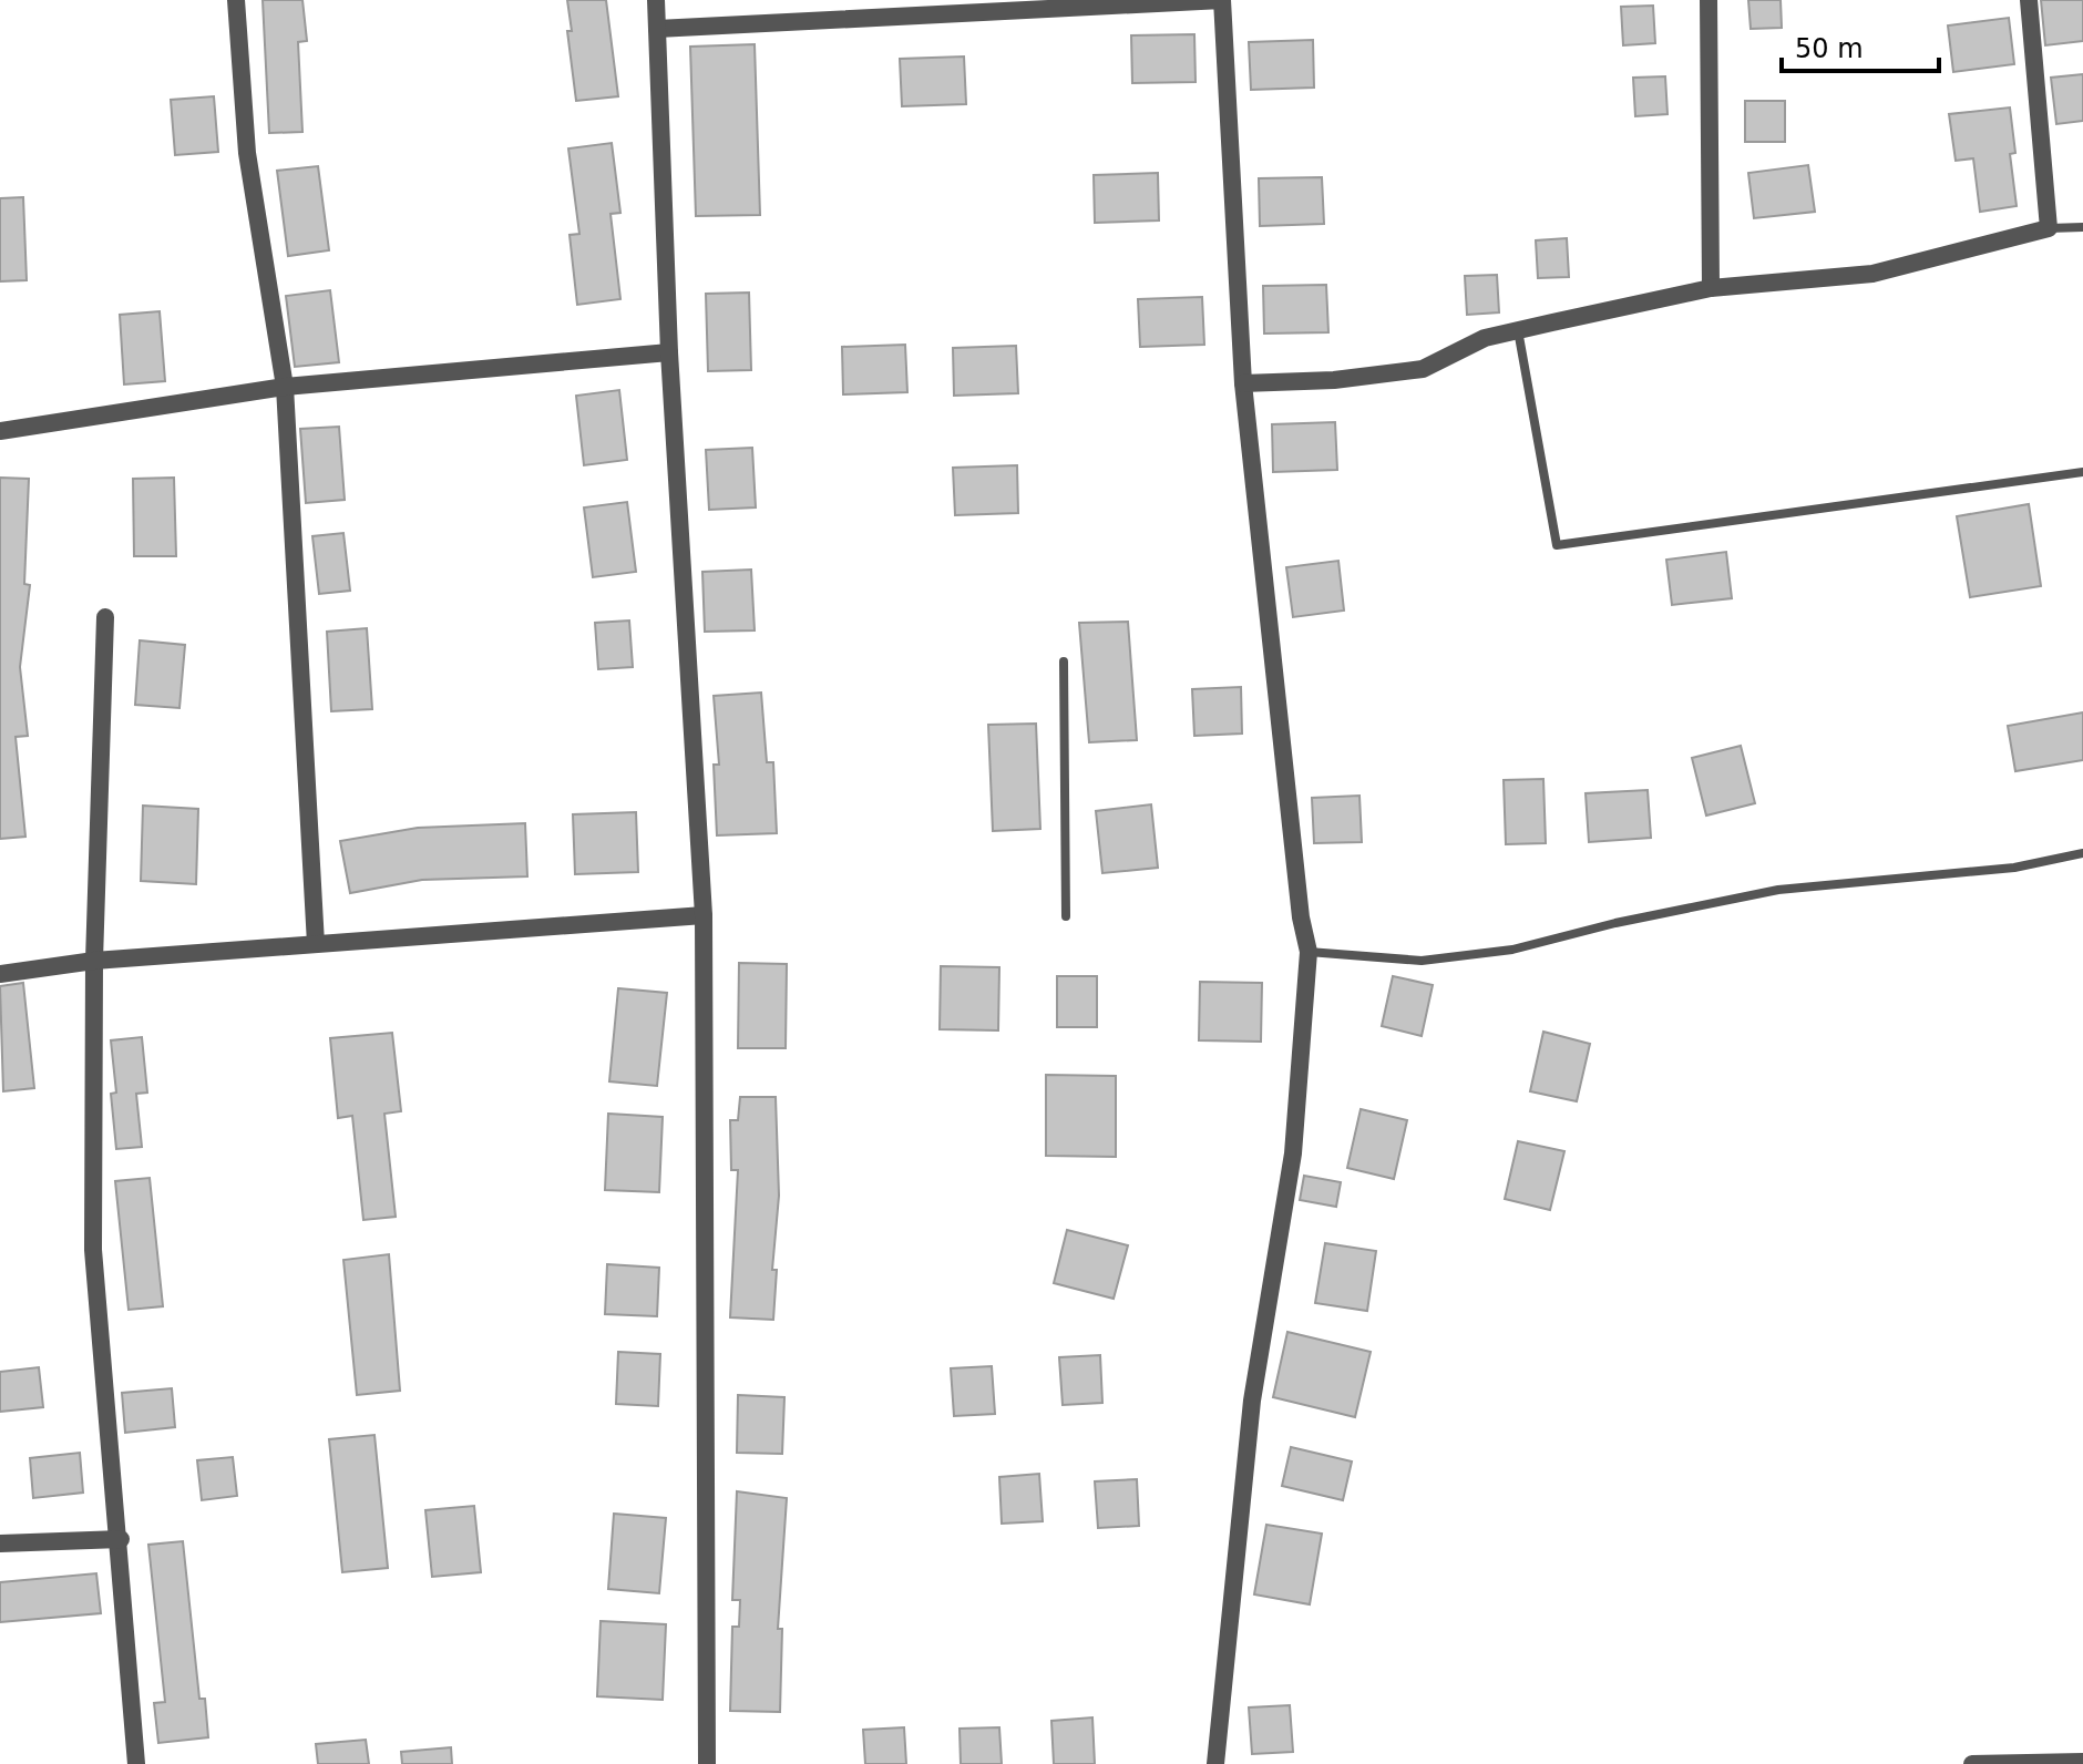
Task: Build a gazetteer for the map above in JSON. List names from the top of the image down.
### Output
{
  "scale_bar": "50 m"
}
